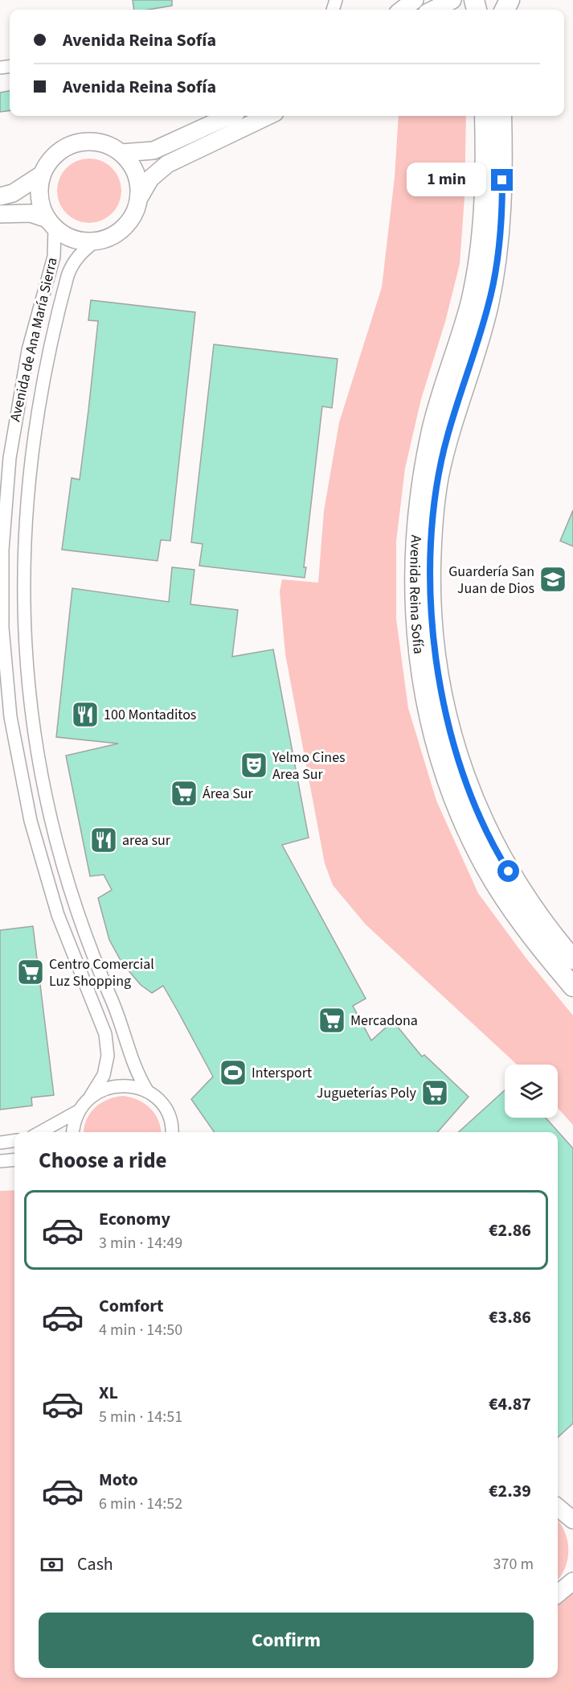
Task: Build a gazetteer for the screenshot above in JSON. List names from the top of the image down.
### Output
{
  "streets": {
    "main road": ["Avenida Reina Sofía"],
    "street": ["Avenida de Ana María Sierra"]
  },
  "places": {
    "school or university": ["Guardería San Juan de Dios"],
    "restaurant": ["100 Montaditos", "area sur"],
    "theatre": ["Yelmo Cines Area Sur"],
    "supermarket": [
      "Área Sur",
      "Centro Comercial Luz Shopping",
      "Mercadona",
      "Jugueterías Poly"
    ],
    "sports": ["Intersport"]
  },
  "page": {
    "banner": ["Avenida Reina Sofía", "Avenida Reina Sofía"],
    "bubble": "1 min",
    "heading": "Choose a ride",
    "list": [
      {
        "name": "Economy",
        "note": "3 min · 14:49",
        "value": "€2.86"
      },
      {
        "name": "Comfort",
        "note": "4 min · 14:50",
        "value": "€3.86"
      },
      {
        "name": "XL",
        "note": "5 min · 14:51",
        "value": "€4.87"
      },
      {
        "name": "Moto",
        "note": "6 min · 14:52",
        "value": "€2.39"
      }
    ],
    "pay": ["Cash", "370 m"],
    "buttons": "Confirm"
  }
}
